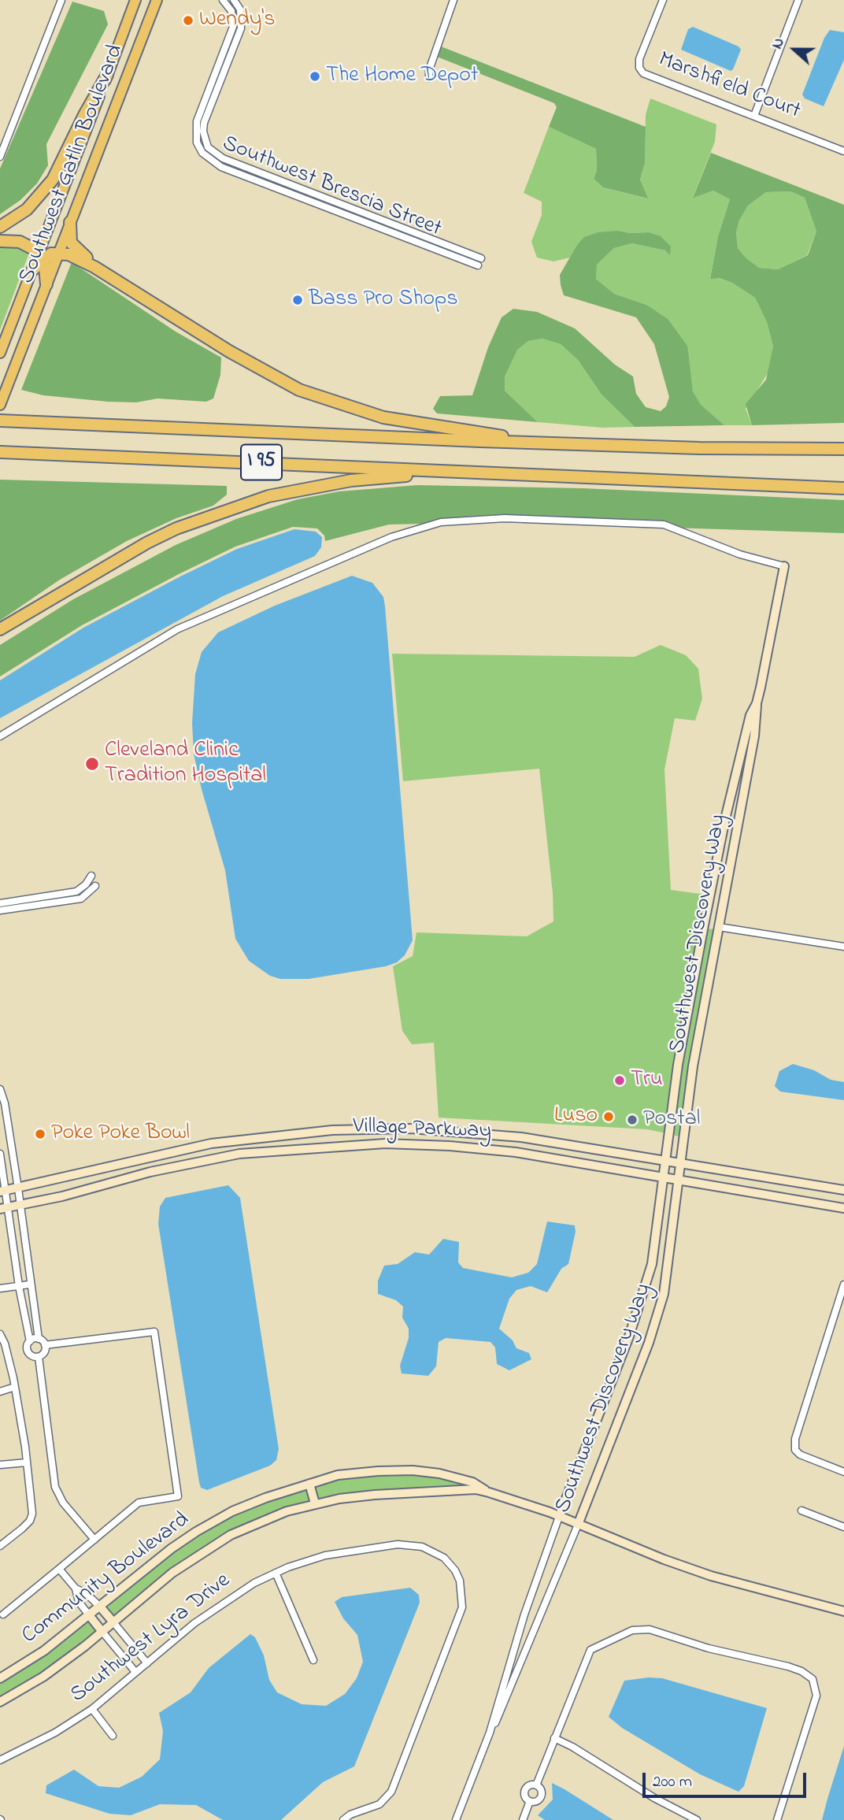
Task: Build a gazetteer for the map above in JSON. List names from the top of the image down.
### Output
{
  "streets": {
    "highway": ["I 95"],
    "main road": ["Southwest Gatlin Boulevard"],
    "street": [
      "Marshfield Court",
      "Southwest Brescia Street",
      "Southwest Discovery Way",
      "Village Parkway",
      "Community Boulevard",
      "Southwest Lyra Drive"
    ]
  },
  "crossings": [
    ["Southwest Discovery Way", "Village Parkway"],
    ["Southwest Discovery Way", "Community Boulevard"]
  ],
  "places": [
    "Wendy's",
    "The Home Depot",
    "Bass Pro Shops",
    "Cleveland Clinic Tradition Hospital",
    "Tru",
    "Luso",
    "Postal",
    "Poke Poke Bowl"
  ],
  "scale_bar": "200 m",
  "north": "left"
}
